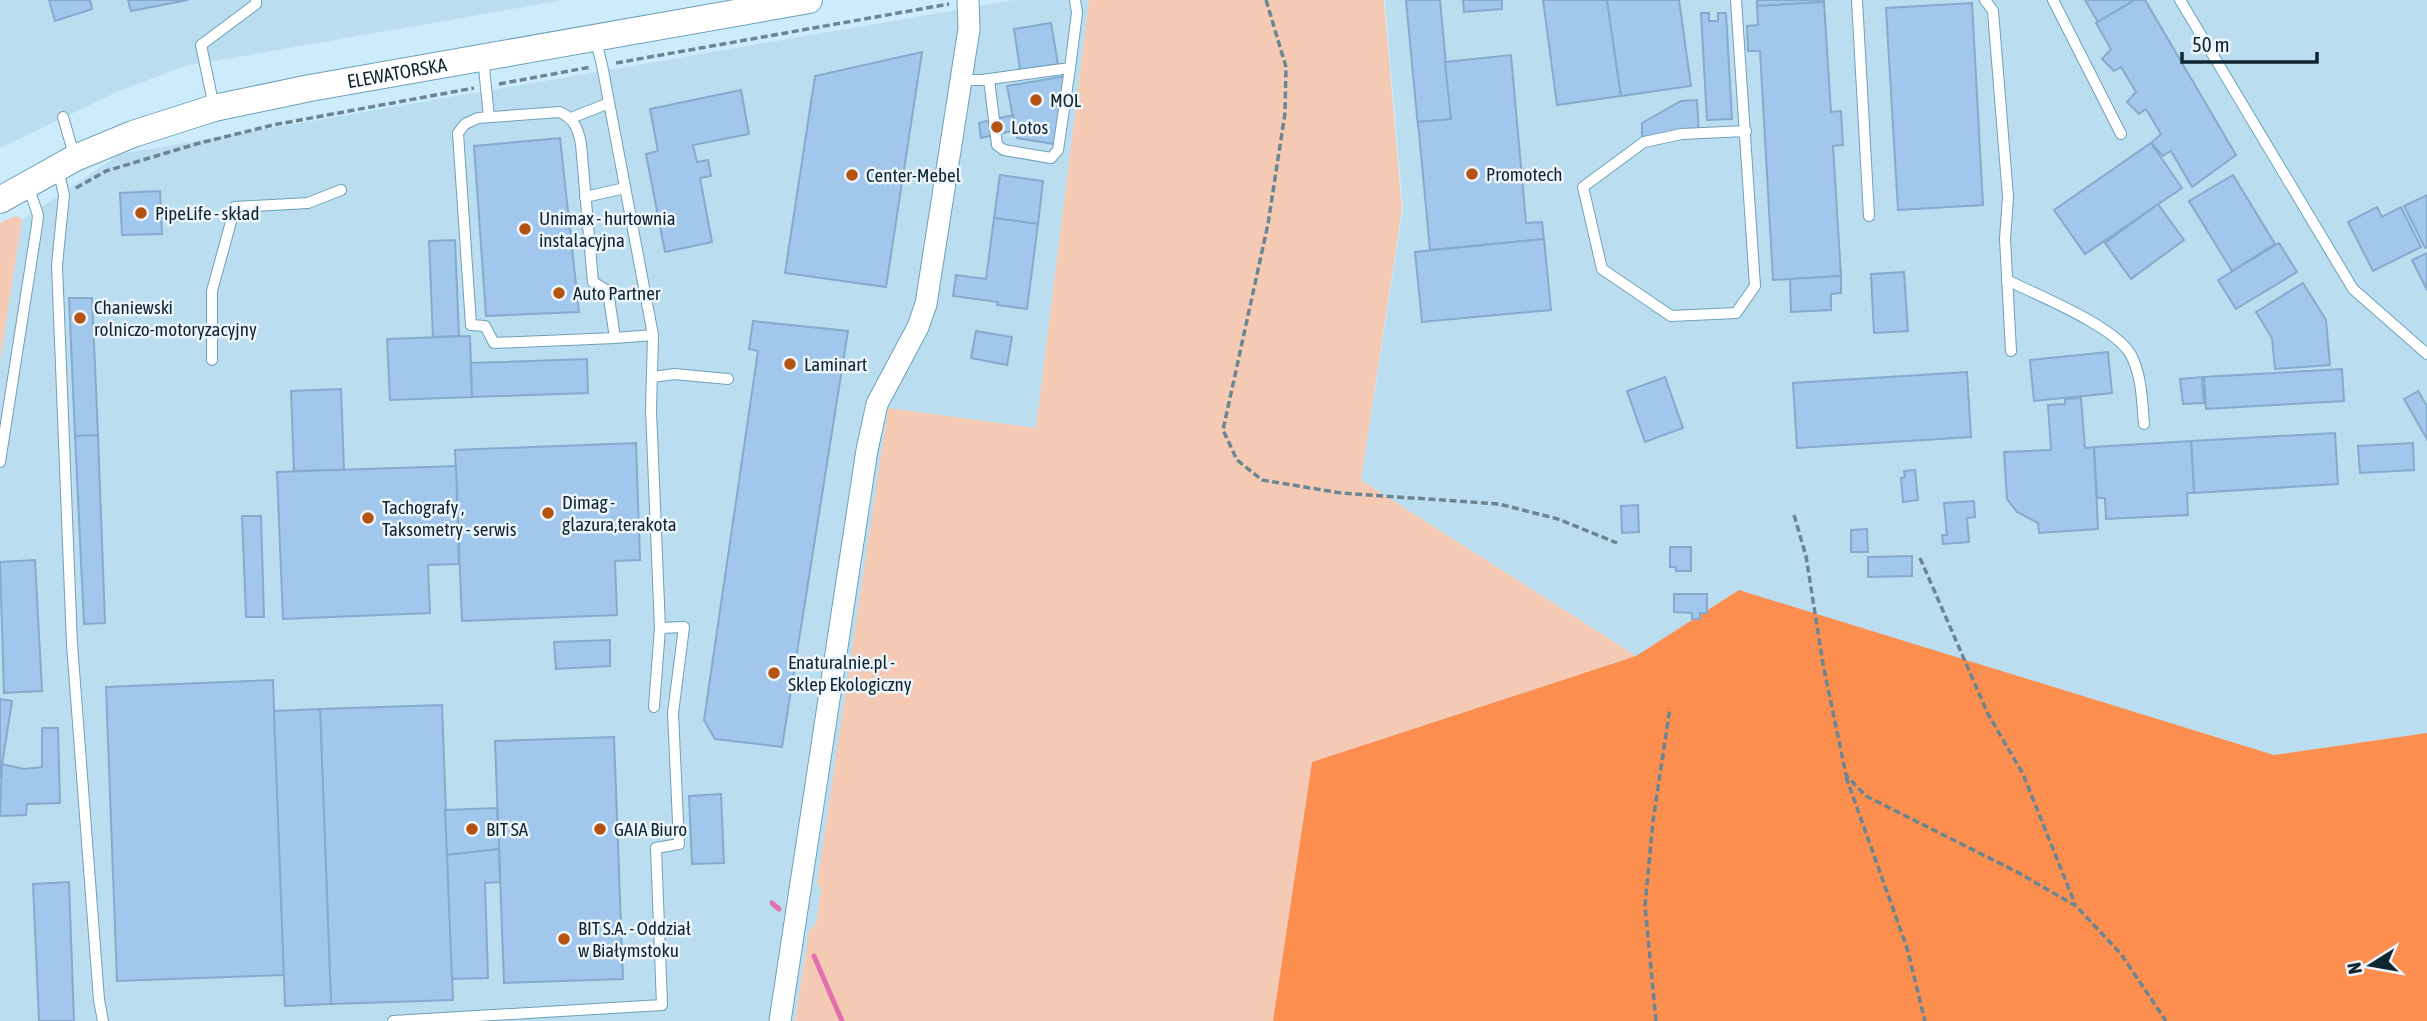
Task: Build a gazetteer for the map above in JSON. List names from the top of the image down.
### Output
{
  "streets": {
    "street": ["ELEWATORSKA"]
  },
  "places": [
    "MOL",
    "Lotos",
    "Promotech",
    "Center-Mebel",
    "PipeLife - skład",
    "Unimax - hurtownia instalacyjna",
    "Auto Partner",
    "Chaniewski rolniczo-motoryzacyjny",
    "Laminart",
    "Dimag - glazura,terakota",
    "Tachografy , Taksometry - serwis",
    "Enaturalnie.pl - Sklep Ekologiczny",
    "BIT SA",
    "GAIA Biuro",
    "BIT S.A. - Oddział w Białymstoku"
  ],
  "scale_bar": "50 m",
  "north": "left"
}
